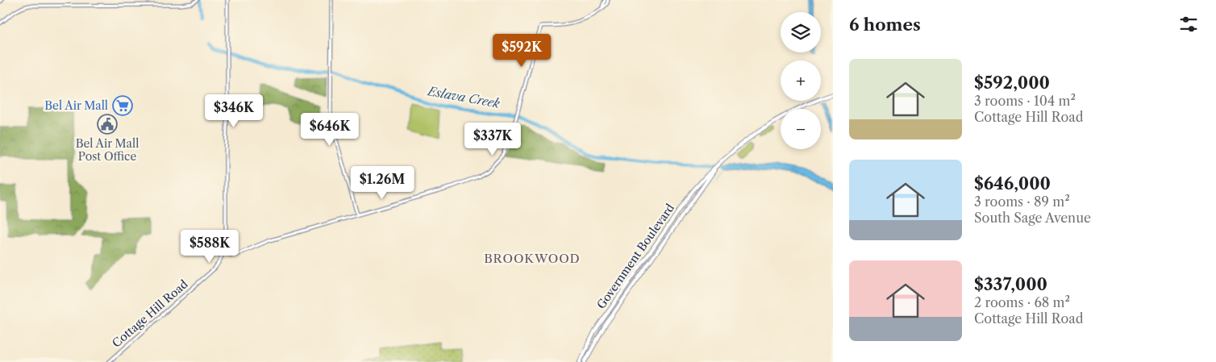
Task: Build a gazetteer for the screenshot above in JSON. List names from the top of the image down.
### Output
{
  "streets": {
    "main road": ["Government Boulevard"],
    "street": ["Cottage Hill Road"]
  },
  "districts": ["BROOKWOOD"],
  "water": ["Eslava Creek"],
  "places": {
    "supermarket": ["Bel Air Mall"],
    "public building": ["Bel Air Mall Post Office"]
  },
  "page": {
    "heading": "6 homes",
    "map_buttons": ["+", "−"],
    "price": [
      "$592K",
      "$346K",
      "$646K",
      "$337K",
      "$1.26M",
      "$588K"
    ],
    "list": [
      {
        "name": "$592,000",
        "note": "3 rooms · 104 m² · Cottage Hill Road"
      },
      {
        "name": "$646,000",
        "note": "3 rooms · 89 m² · South Sage Avenue"
      },
      {
        "name": "$337,000",
        "note": "2 rooms · 68 m² · Cottage Hill Road"
      }
    ]
  }
}
